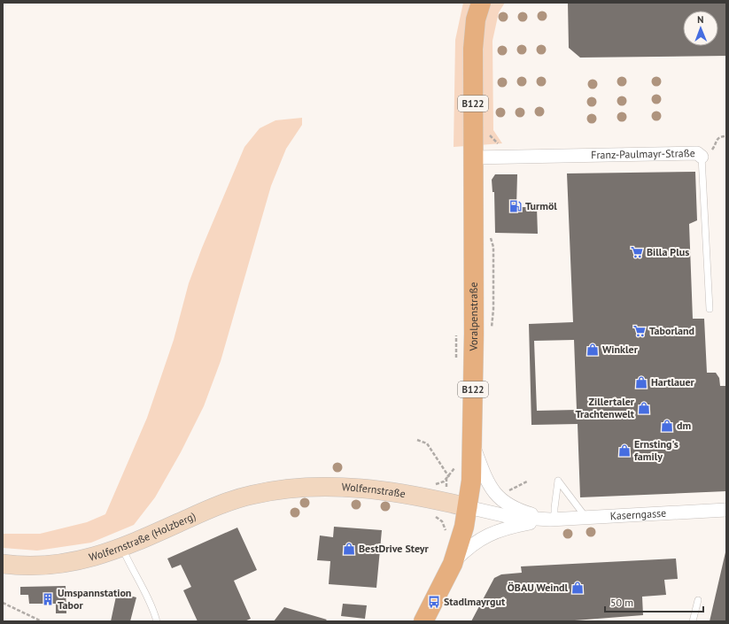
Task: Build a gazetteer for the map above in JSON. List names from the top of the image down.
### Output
{
  "streets": {
    "main road": [
      "B122",
      "Voralpenstraße",
      "Wolfernstraße",
      "Wolfernstraße (Holzberg)"
    ],
    "street": ["Franz-Paulmayr-Straße", "Kaserngasse"]
  },
  "crossings": [
    ["Franz-Paulmayr-Straße", "Voralpenstraße"],
    ["Voralpenstraße", "Wolfernstraße"],
    ["Voralpenstraße", "Kaserngasse"],
    ["Wolfernstraße", "Kaserngasse"],
    ["Wolfernstraße", "Wolfernstraße (Holzberg)"]
  ],
  "places": {
    "fuel station": ["Turmöl"],
    "supermarket": ["Billa Plus", "Taborland"],
    "shop": [
      "Winkler",
      "Hartlauer",
      "Zillertaler Trachtenwelt",
      "dm",
      "Ernsting's family",
      "BestDrive Steyr",
      "ÖBAU Weindl"
    ],
    "building": ["Umspannstation Tabor"],
    "bus stop": ["Stadlmayrgut"]
  },
  "scale_bar": "50 m",
  "north": "top"
}
